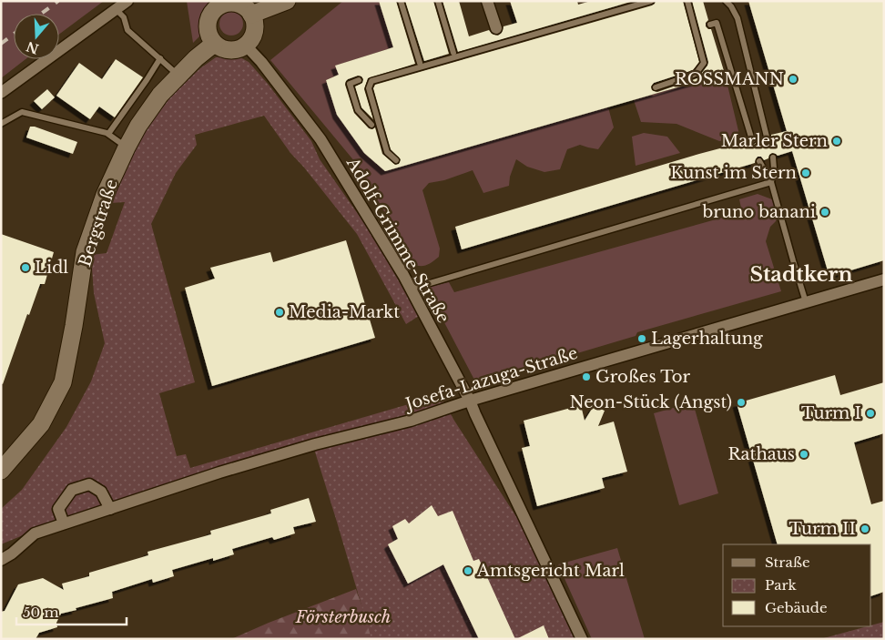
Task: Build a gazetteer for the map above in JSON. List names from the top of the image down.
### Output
{
  "streets": {
    "street": ["Bergstraße", "Adolf-Grimme-Straße", "Josefa-Lazuga-Straße"]
  },
  "crossings": [
    ["Bergstraße", "Adolf-Grimme-Straße"],
    ["Adolf-Grimme-Straße", "Josefa-Lazuga-Straße"]
  ],
  "districts": ["Stadtkern"],
  "parks": ["Försterbusch"],
  "places": [
    "ROSSMANN",
    "Marler Stern",
    "Kunst im Stern",
    "bruno banani",
    "Lidl",
    "Media-Markt",
    "Lagerhaltung",
    "Großes Tor",
    "Neon-Stück (Angst)",
    "Turm I",
    "Rathaus",
    "Turm II",
    "Amtsgericht Marl"
  ],
  "legend": ["Straße", "Park", "Gebäude"],
  "scale_bar": "50 m",
  "north": "bottom"
}
